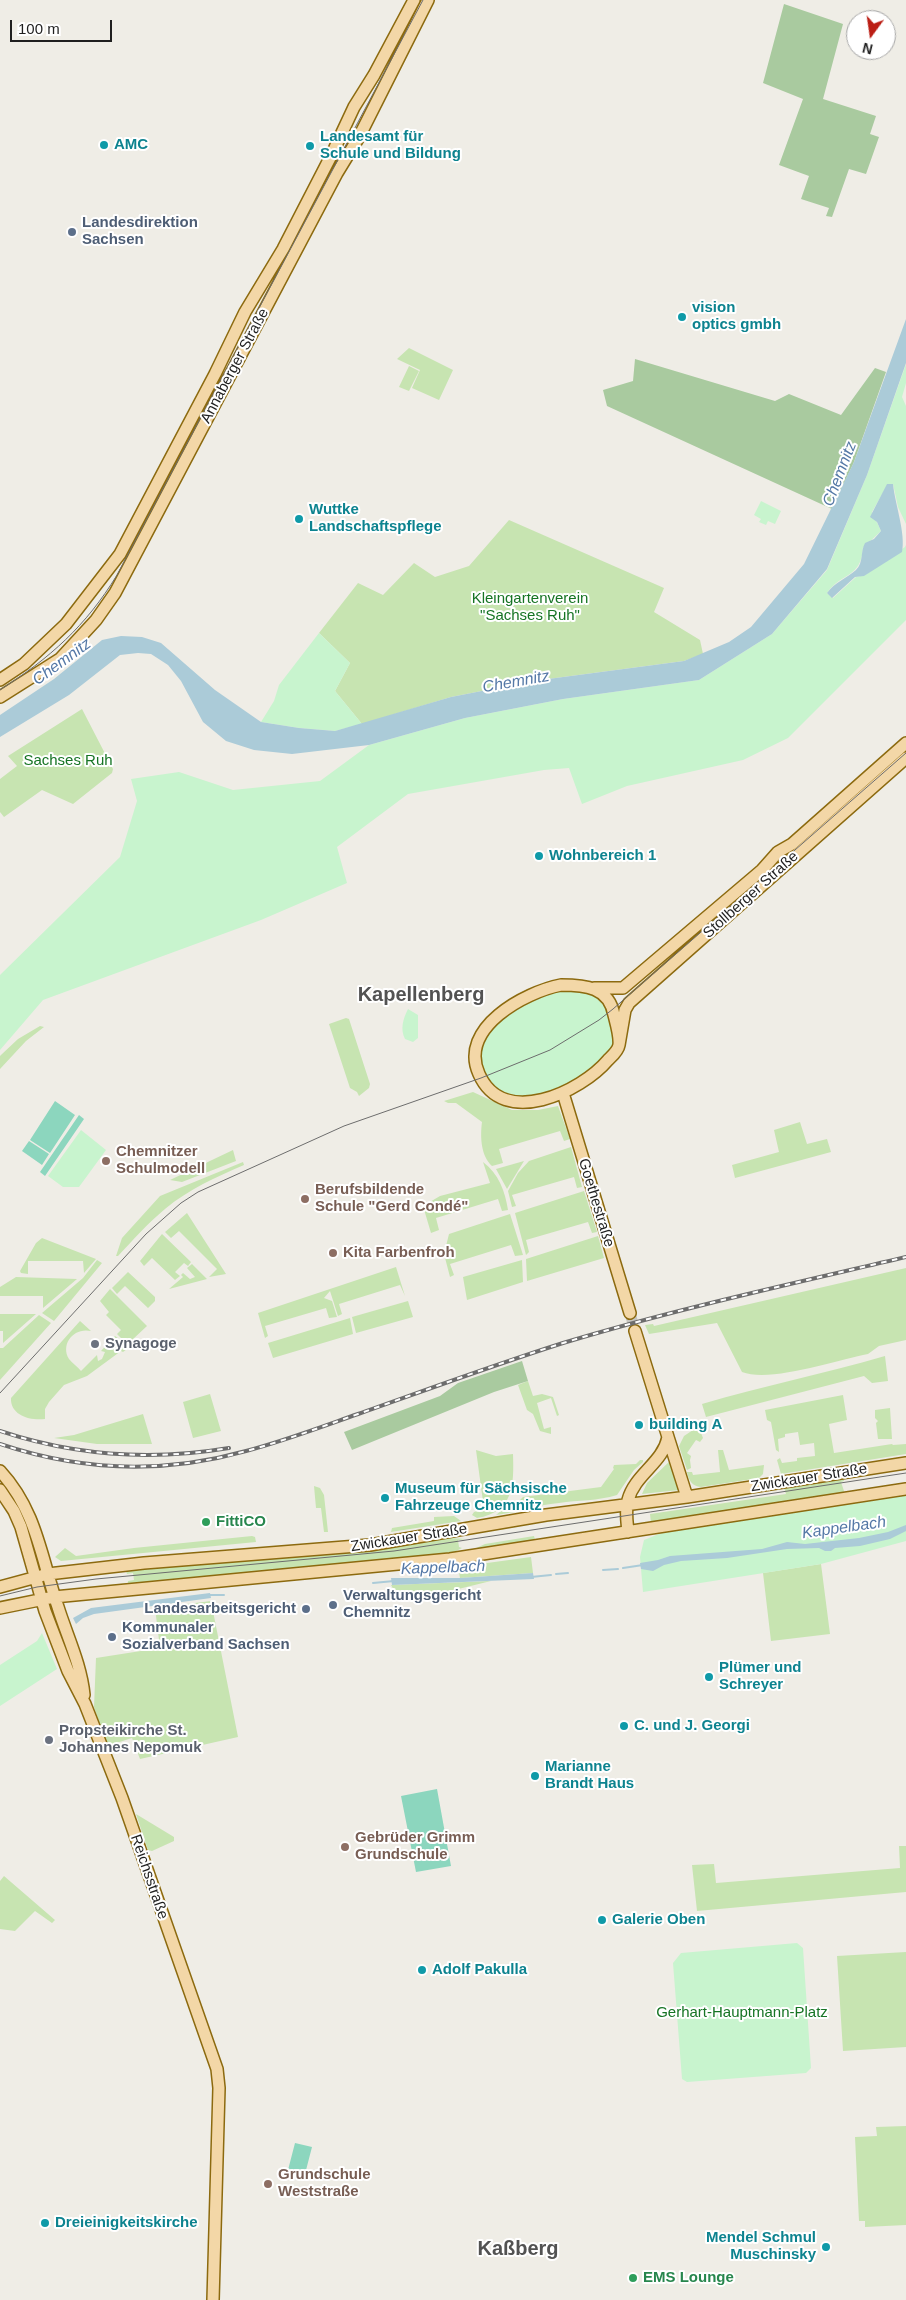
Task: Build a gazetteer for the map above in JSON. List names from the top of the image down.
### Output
{
  "streets": {
    "main road": [
      "Annaberger Straße",
      "Stollberger Straße",
      "Goethestraße",
      "Zwickauer Straße",
      "Reichsstraße"
    ]
  },
  "crossings": [
    ["Stollberger Straße", "Goethestraße"],
    ["Zwickauer Straße", "Reichsstraße"]
  ],
  "districts": ["Kapellenberg", "Kaßberg"],
  "water": ["Chemnitz", "Kappelbach"],
  "parks": ["Kleingartenverein \"Sachses Ruh\"", "Sachses Ruh", "Gerhart-Hauptmann-Platz"],
  "places": [
    "AMC",
    "Landesamt für Schule und Bildung",
    "Landesdirektion Sachsen",
    "vision optics gmbh",
    "Wuttke Landschaftspflege",
    "Wohnbereich 1",
    "Chemnitzer Schulmodell",
    "Berufsbildende Schule \"Gerd Condé\"",
    "Kita Farbenfroh",
    "Synagoge",
    "building A",
    "Museum für Sächsische Fahrzeuge Chemnitz",
    "FittiCO",
    "Verwaltungsgericht Chemnitz",
    "Landesarbeitsgericht",
    "Kommunaler Sozialverband Sachsen",
    "Plümer und Schreyer",
    "C. und J. Georgi",
    "Propsteikirche St. Johannes Nepomuk",
    "Marianne Brandt Haus",
    "Gebrüder Grimm Grundschule",
    "Galerie Oben",
    "Adolf Pakulla",
    "Grundschule Weststraße",
    "Dreieinigkeitskirche",
    "Mendel Schmul Muschinsky",
    "EMS Lounge"
  ],
  "scale_bar": "100 m",
  "north": "bottom"
}
